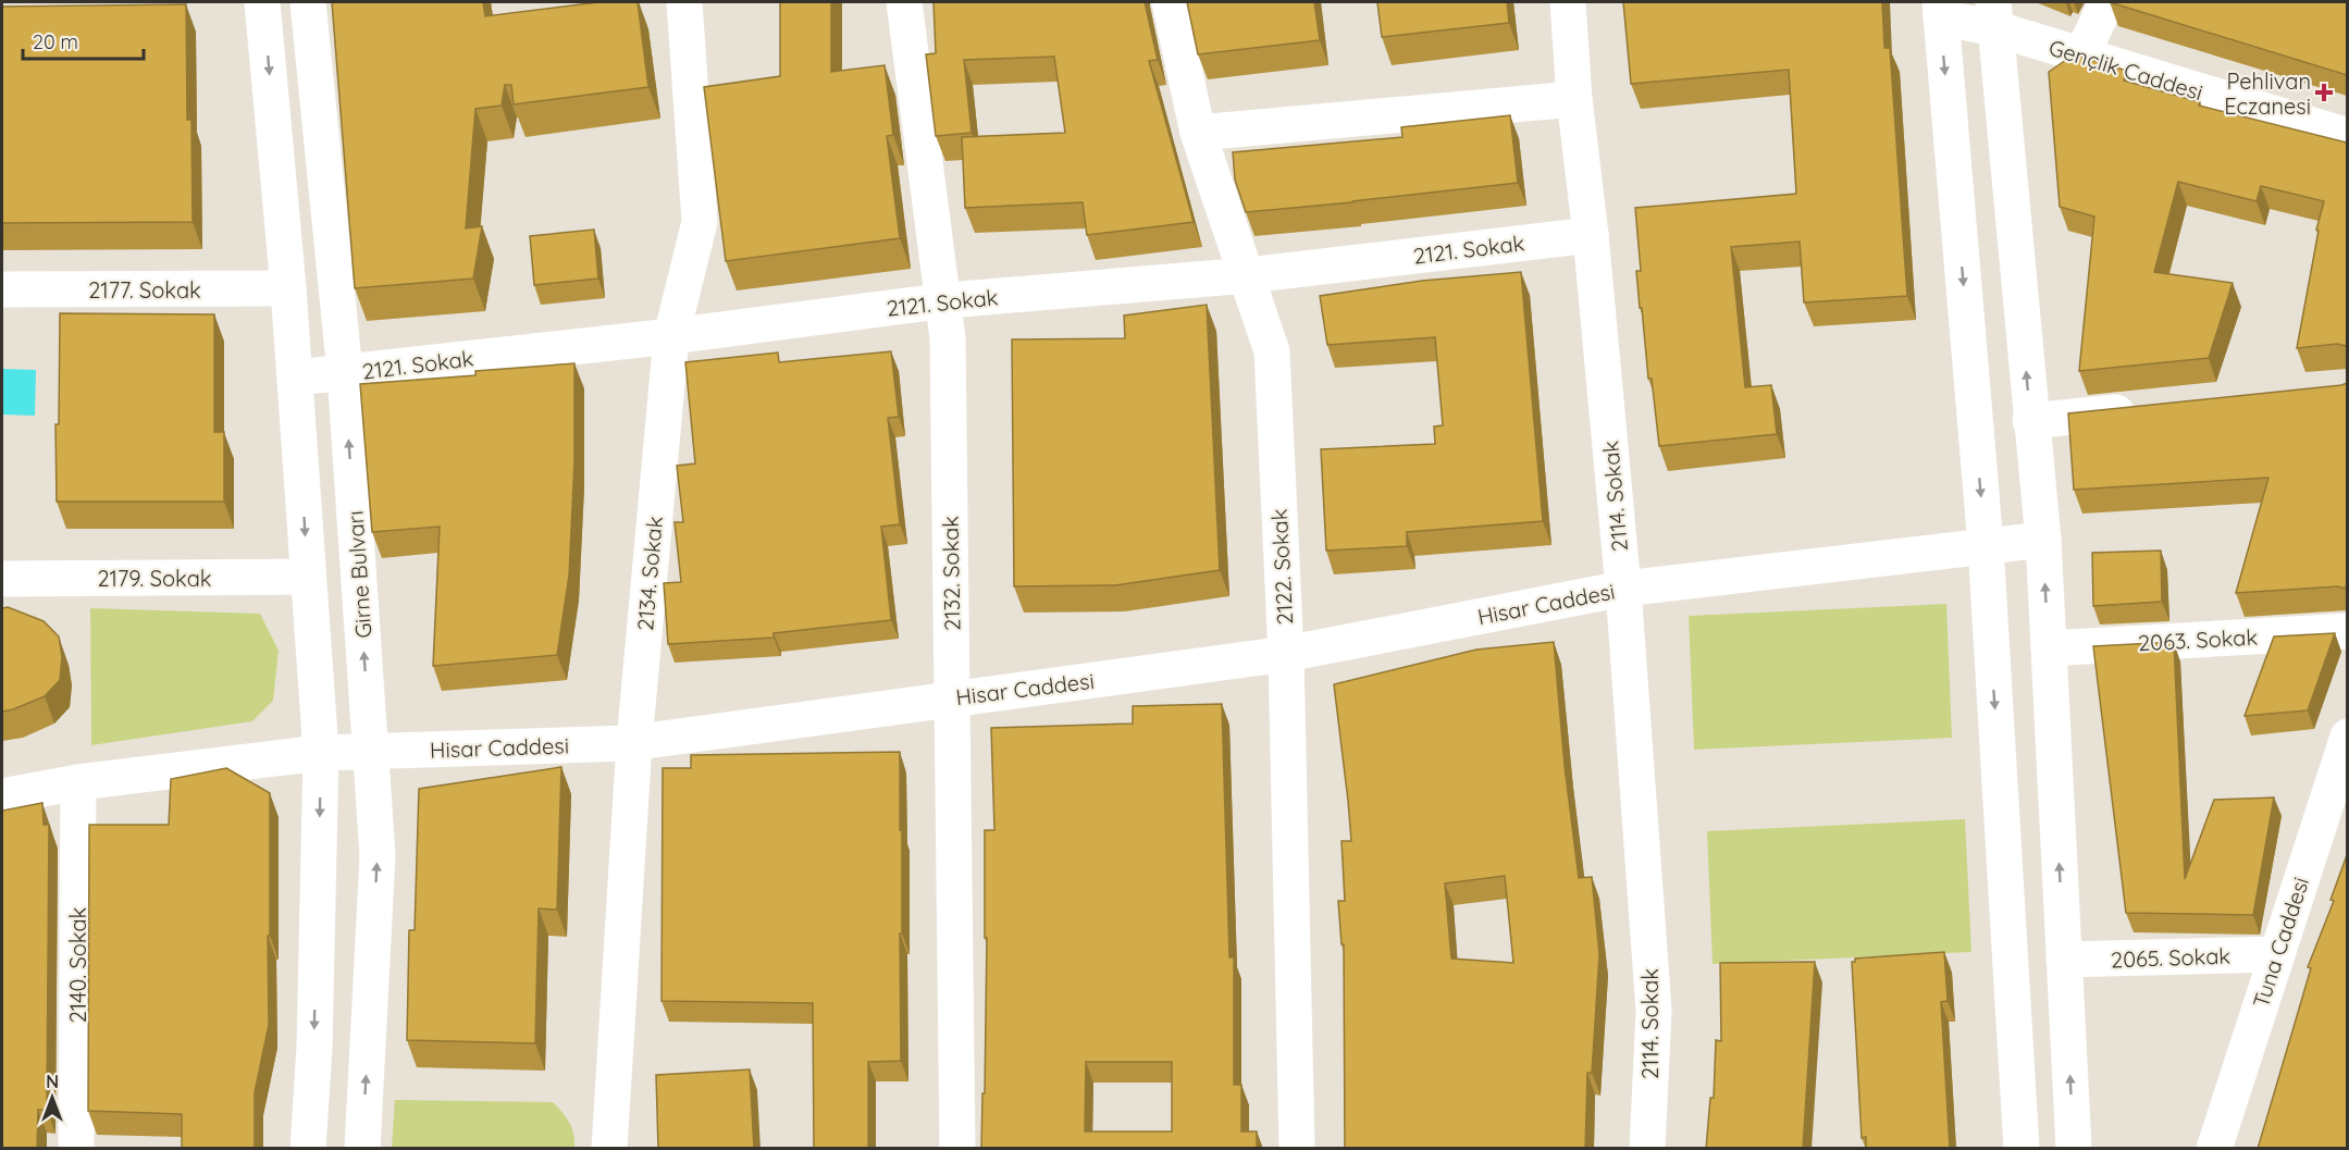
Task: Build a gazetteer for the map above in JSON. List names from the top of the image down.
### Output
{
  "streets": {
    "street": [
      "Gençlik Caddesi",
      "2121. Sokak",
      "2177. Sokak",
      "2114. Sokak",
      "2122. Sokak",
      "2134. Sokak",
      "2132. Sokak",
      "Girne Bulvarı",
      "2179. Sokak",
      "Hisar Caddesi",
      "2063. Sokak",
      "Tuna Caddesi",
      "2065. Sokak",
      "2140. Sokak"
    ]
  },
  "crossings": [
    ["2121. Sokak", "2114. Sokak"],
    ["2121. Sokak", "2122. Sokak"],
    ["2121. Sokak", "2134. Sokak"],
    ["2121. Sokak", "2132. Sokak"],
    ["2121. Sokak", "Girne Bulvarı"],
    ["2114. Sokak", "Hisar Caddesi"],
    ["2122. Sokak", "Hisar Caddesi"],
    ["2134. Sokak", "Hisar Caddesi"],
    ["2132. Sokak", "Hisar Caddesi"],
    ["Girne Bulvarı", "Hisar Caddesi"],
    ["Hisar Caddesi", "2140. Sokak"],
    ["Tuna Caddesi", "2065. Sokak"]
  ],
  "places": {
    "health": ["Pehlivan Eczanesi"]
  },
  "scale_bar": "20 m",
  "north": "top"
}
